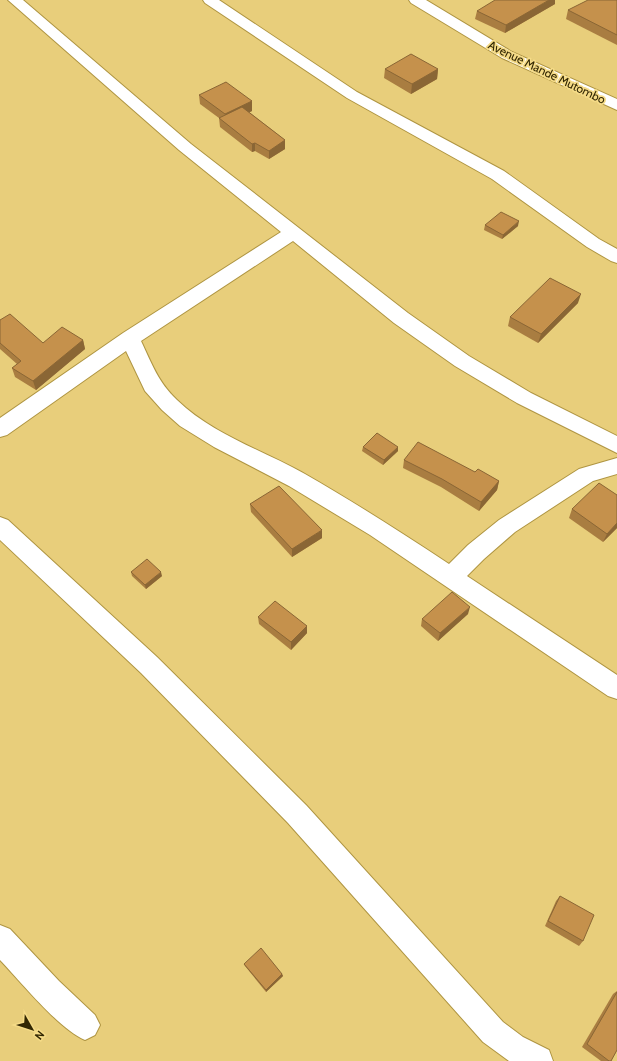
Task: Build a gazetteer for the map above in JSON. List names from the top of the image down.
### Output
{
  "streets": {
    "street": ["Avenue Mande Mutombo"]
  },
  "north": "bottom right"
}
